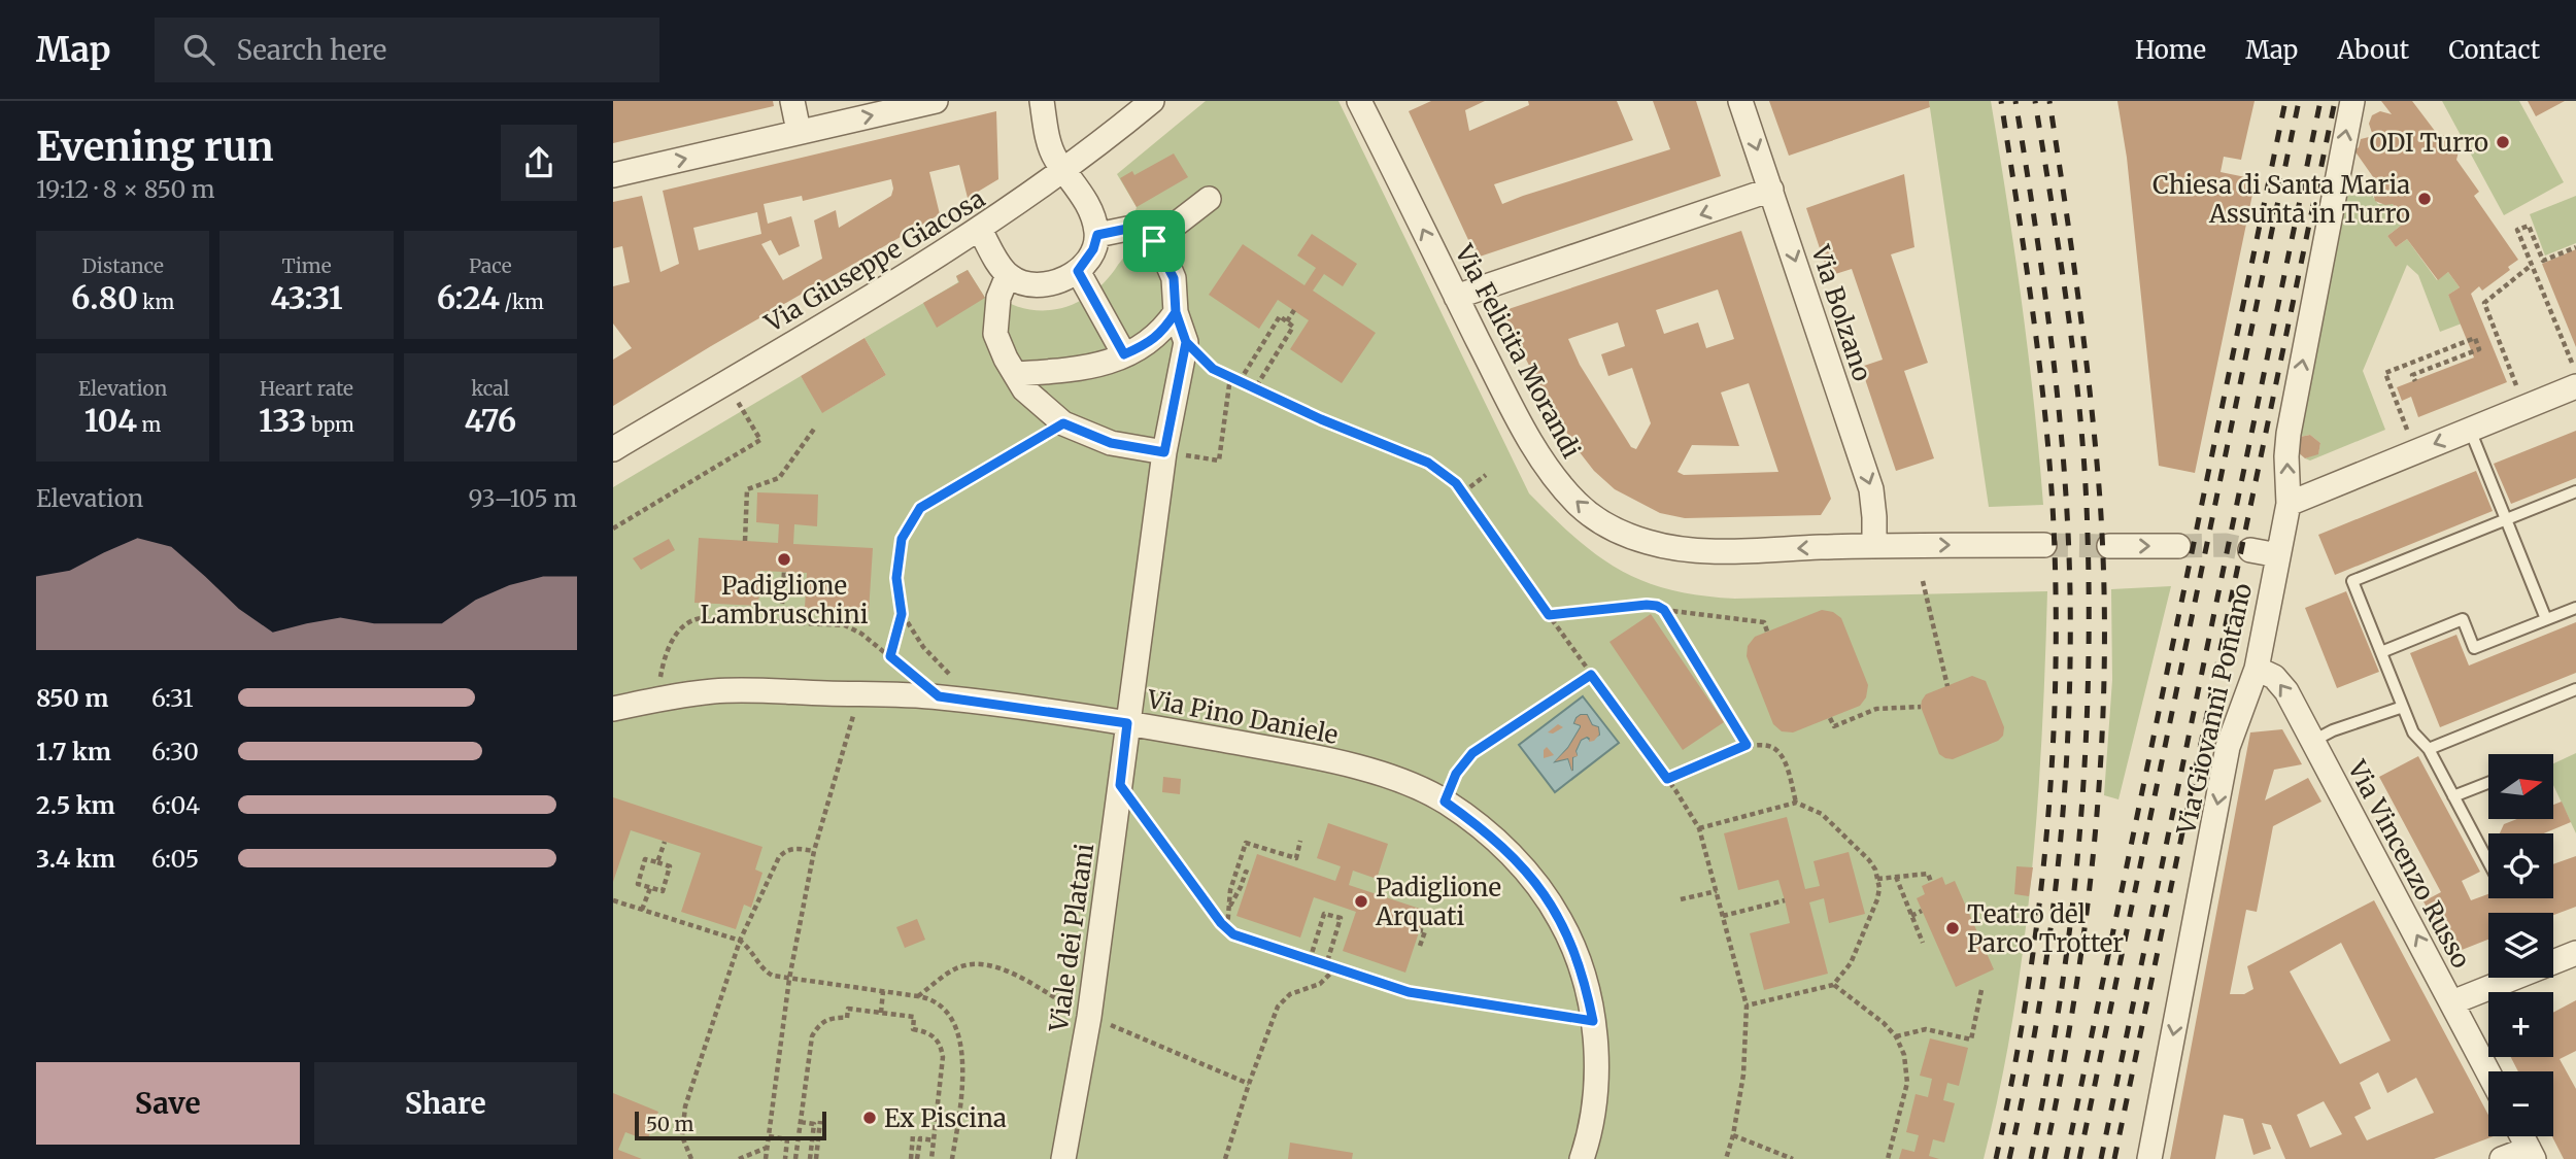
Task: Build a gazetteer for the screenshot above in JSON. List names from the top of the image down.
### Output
{
  "streets": {
    "street": [
      "Via Giuseppe Giacosa",
      "Via Bolzano",
      "Via Felicita Morandi",
      "Via Giovanni Pontano",
      "Via Pino Daniele",
      "Via Vincenzo Russo",
      "Viale dei Platani"
    ]
  },
  "crossings": [
    ["Via Bolzano", "Via Felicita Morandi"],
    ["Via Giovanni Pontano", "Via Vincenzo Russo"],
    ["Via Pino Daniele", "Viale dei Platani"]
  ],
  "one_way": ["Via Bolzano", "Via Vincenzo Russo"],
  "places": [
    "ODI Turro",
    "Chiesa di Santa Maria Assunta in Turro",
    "Padiglione Lambruschini",
    "Padiglione Arquati",
    "Teatro del Parco Trotter",
    "Ex Piscina"
  ],
  "scale_bar": "50 m",
  "north": "right",
  "page": {
    "header": "Map",
    "search": "Search here",
    "nav": [
      "Home",
      "Map",
      "About",
      "Contact"
    ],
    "heading": ["Evening run", "19:12 · 8 × 850 m"],
    "stats": [
      ["Distance", "6.80 km"],
      ["Time", "43:31"],
      ["Pace", "6:24 /km"],
      ["Elevation", "104 m"],
      ["Heart rate", "133 bpm"],
      ["kcal", "476"]
    ],
    "chart": ["Elevation", "93–105 m"],
    "list": [
      {
        "name": "850 m",
        "note": "6:31"
      },
      {
        "name": "1.7 km",
        "note": "6:30"
      },
      {
        "name": "2.5 km",
        "note": "6:04"
      },
      {
        "name": "3.4 km",
        "note": "6:05"
      }
    ],
    "map_buttons": ["+", "−"],
    "buttons": ["Save", "Share"],
    "scale": "50 m"
  }
}
